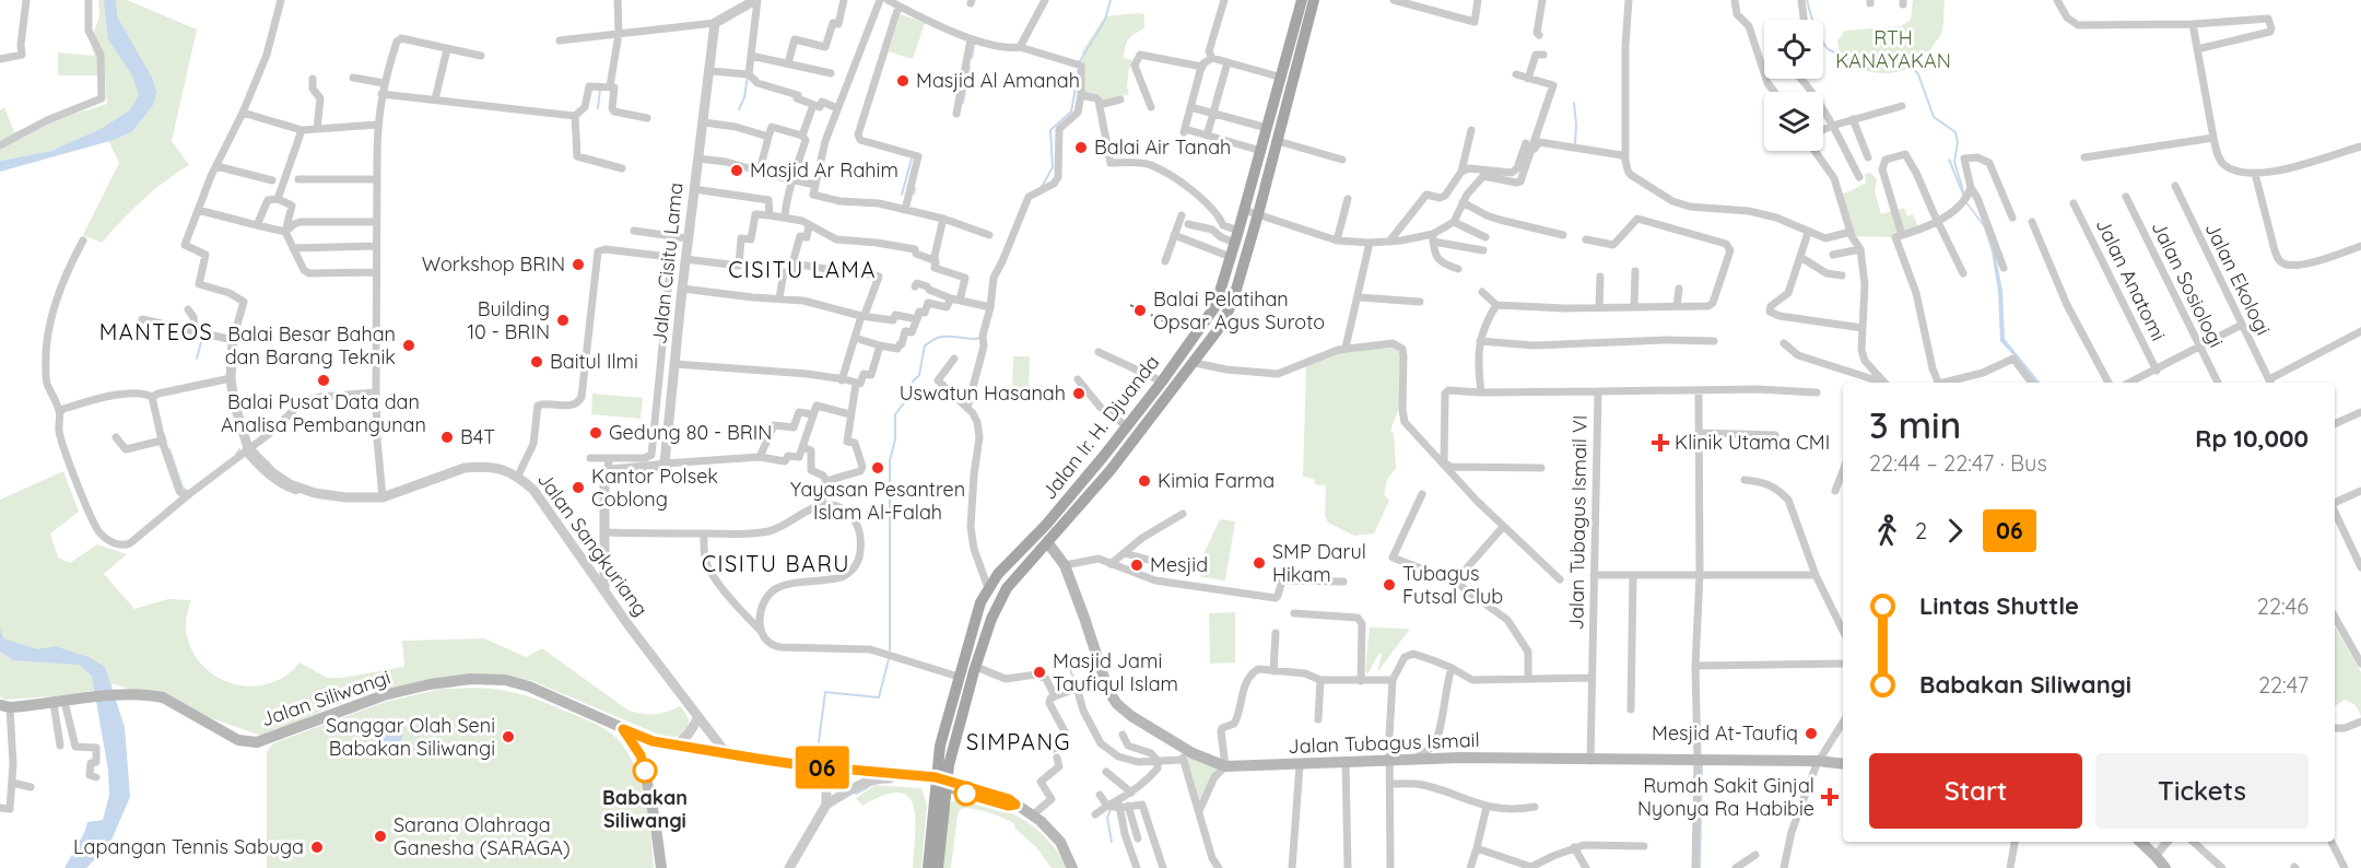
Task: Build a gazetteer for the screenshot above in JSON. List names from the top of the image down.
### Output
{
  "streets": {
    "main road": ["Jalan Ir. H. Djuanda", "Jalan Siliwangi", "Jalan Tubagus Ismail"],
    "street": [
      "Jalan Cisitu Lama",
      "Jalan Ekologi",
      "Jalan Anatomi",
      "Jalan Sosiologi",
      "Jalan Tubagus Ismail VI",
      "Jalan Sangkuriang"
    ]
  },
  "crossings": [
    ["Jalan Ir. H. Djuanda", "Jalan Siliwangi"],
    ["Jalan Ir. H. Djuanda", "Jalan Tubagus Ismail"],
    ["Jalan Tubagus Ismail VI", "Jalan Tubagus Ismail"],
    ["Jalan Sangkuriang", "Jalan Siliwangi"]
  ],
  "districts": [
    "CISITU LAMA",
    "MANTEOS",
    "CISITU BARU",
    "SIMPANG"
  ],
  "parks": ["RTH KANAYAKAN"],
  "places": {
    "other": [
      "Masjid Al Amanah",
      "Balai Air Tanah",
      "Masjid Ar Rahim",
      "Workshop BRIN",
      "Balai Pelatihan Opsar Agus Suroto",
      "Building 10 - BRIN",
      "Balai Besar Bahan dan Barang Teknik",
      "Baitul Ilmi",
      "Balai Pusat Data dan Analisa Pembangunan",
      "Uswatun Hasanah",
      "Gedung 80 - BRIN",
      "B4T",
      "Yayasan Pesantren Islam Al-Falah",
      "Kimia Farma",
      "Kantor Polsek Coblong",
      "SMP Darul Hikam",
      "Mesjid",
      "Tubagus Futsal Club",
      "Masjid Jami Taufiqul Islam",
      "Mesjid At-Taufiq",
      "Sanggar Olah Seni Babakan Siliwangi",
      "Babakan Siliwangi",
      "Sarana Olahraga Ganesha (SARAGA)",
      "Lapangan Tennis Sabuga"
    ],
    "health": ["Klinik Utama CMI", "Rumah Sakit Ginjal Nyonya Ra Habibie"]
  },
  "lines": ["bus line 06"],
  "page": {
    "on_map": "06",
    "heading": ["3 min", "22:44 – 22:47 · Bus", "Rp 10,000"],
    "legs": ["2", "06"],
    "list": [
      {
        "name": "Lintas Shuttle",
        "value": "22:46"
      },
      {
        "name": "Babakan Siliwangi",
        "value": "22:47"
      }
    ],
    "buttons": ["Start", "Tickets"]
  }
}
